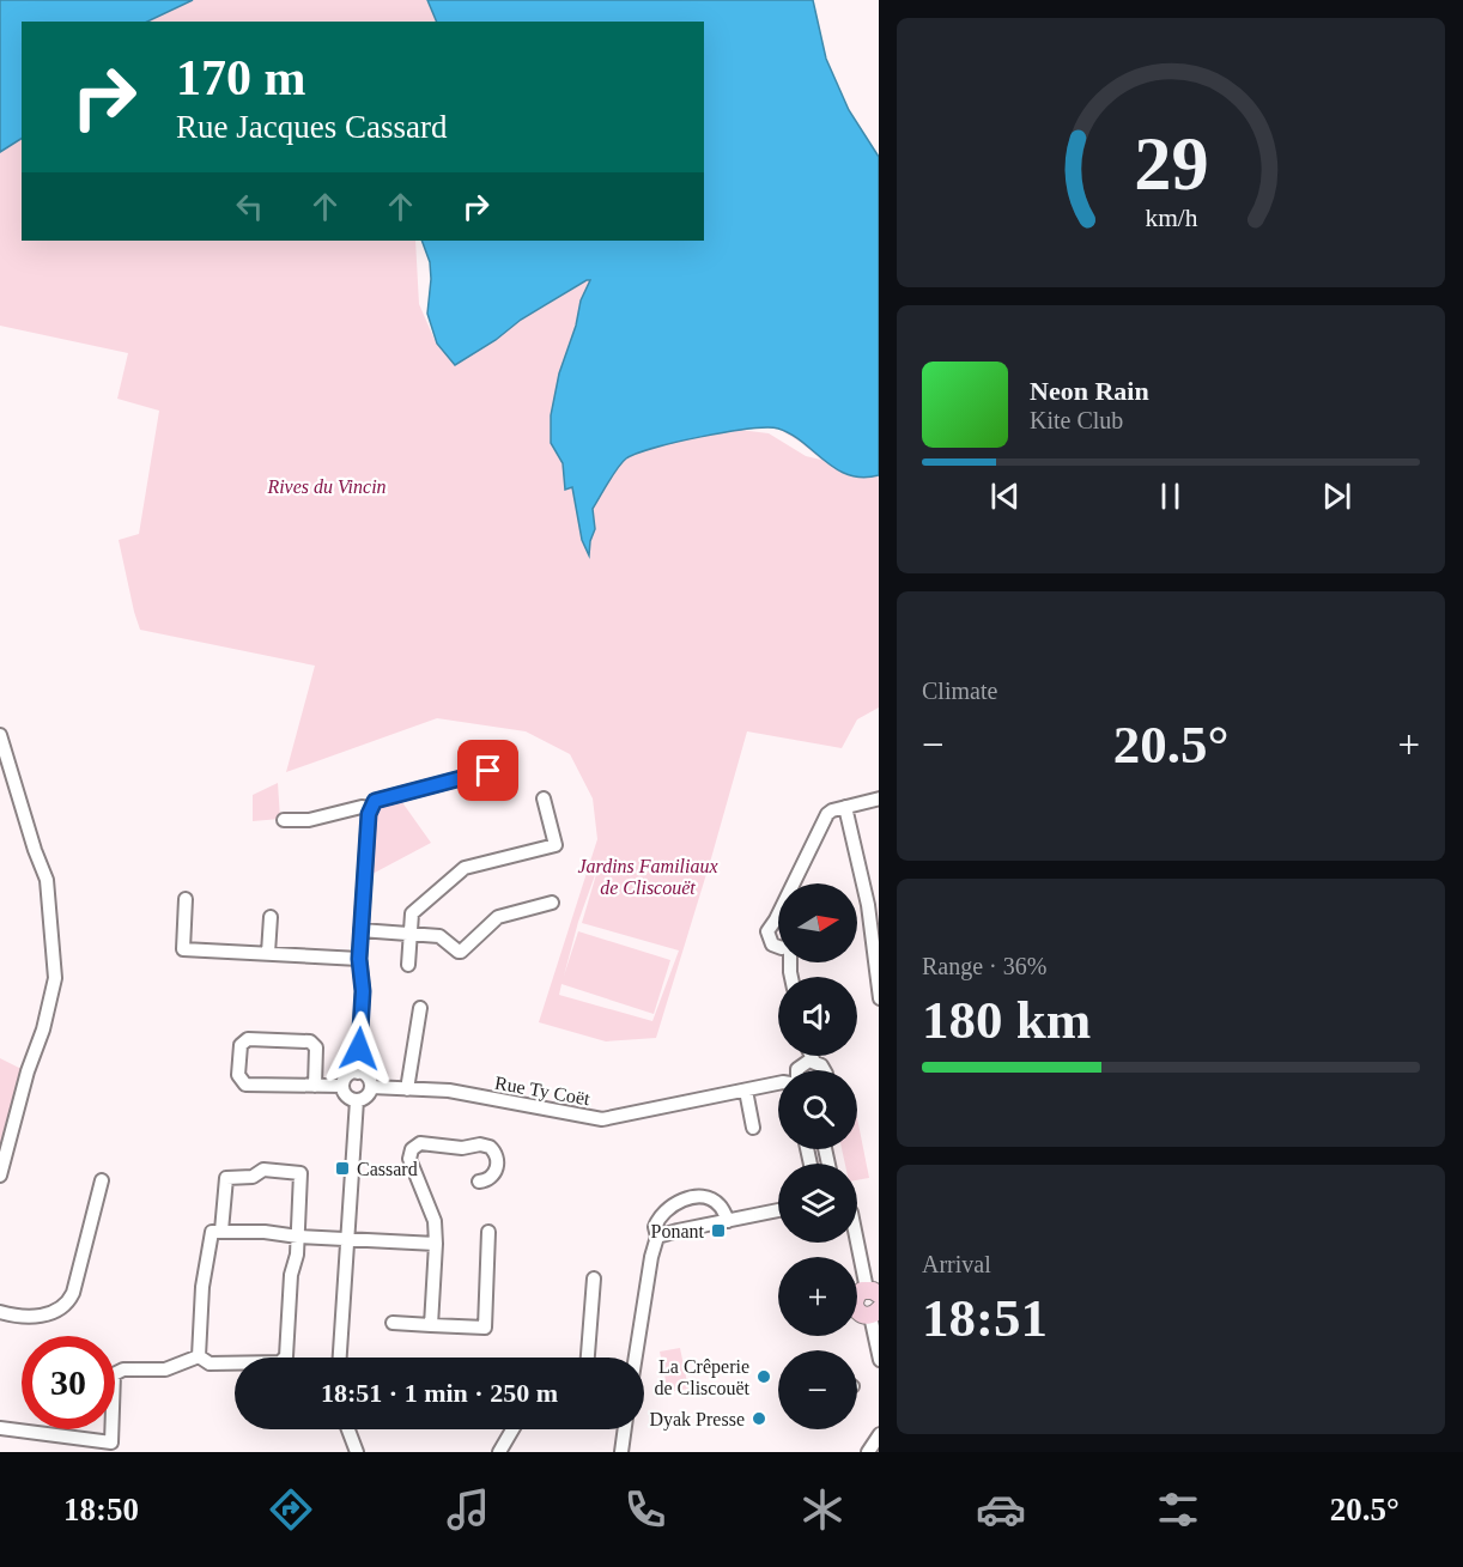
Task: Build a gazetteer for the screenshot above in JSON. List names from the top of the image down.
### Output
{
  "streets": {
    "street": ["Rue Ty Coët"]
  },
  "parks": ["Rives du Vincin", "Jardins Familiaux de Cliscouët"],
  "places": {
    "transit": ["Cassard", "Ponant"],
    "other": ["La Crêperie de Cliscouët", "Dyak Presse"]
  },
  "north": "right",
  "page": {
    "turn": ["170 m", "Rue Jacques Cassard"],
    "song": ["Neon Rain", "Kite Club"],
    "tile": [
      "Climate",
      ["Range · 36%", "180 km"],
      ["Arrival", "18:51"]
    ],
    "heat": ["−", "20.5°", "+"],
    "map_buttons": ["+", "−"],
    "limit": "30",
    "trip": "18:51 · 1 min · 250 m",
    "tabs": ["18:50", "20.5°"],
    "gauge": ["29", "km/h"]
  }
}
